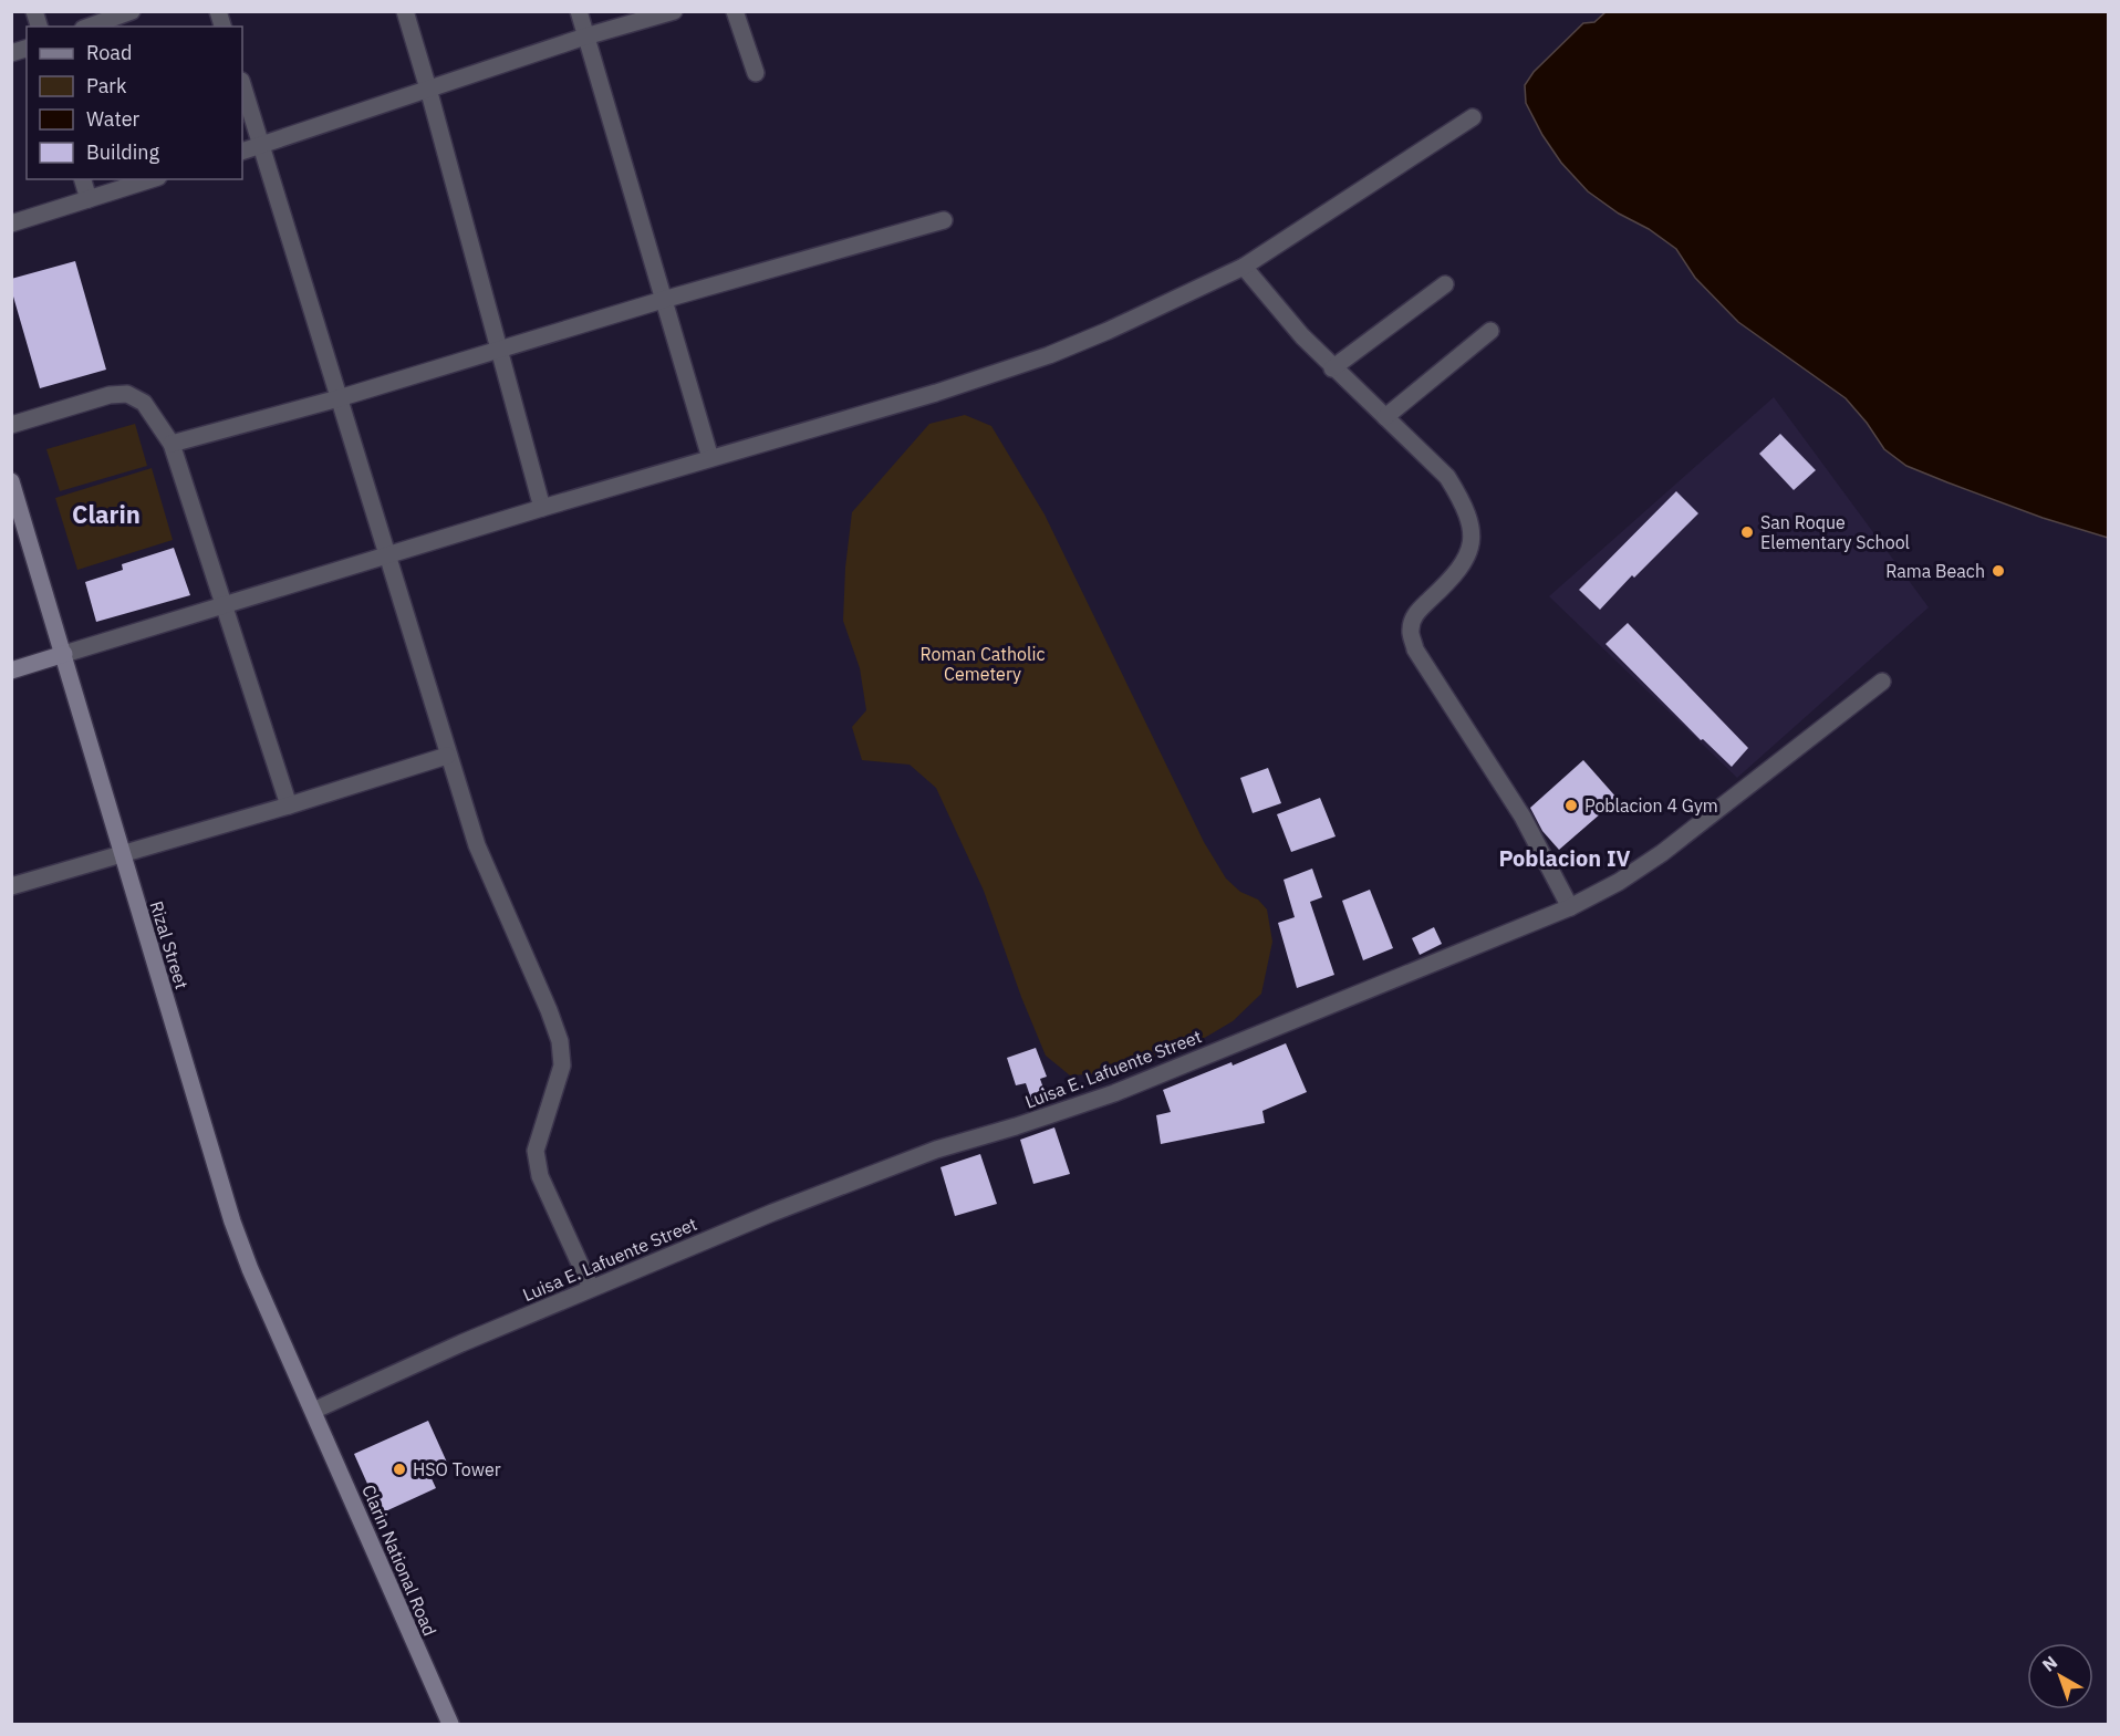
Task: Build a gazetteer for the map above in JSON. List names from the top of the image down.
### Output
{
  "streets": {
    "main road": ["Rizal Street", "Clarin National Road"],
    "street": ["Luisa E. Lafuente Street"]
  },
  "crossings": [
    ["Rizal Street", "Luisa E. Lafuente Street"],
    ["Rizal Street", "Clarin National Road"],
    ["Luisa E. Lafuente Street", "Clarin National Road"]
  ],
  "districts": ["Clarin", "Poblacion IV"],
  "parks": ["Roman Catholic Cemetery"],
  "places": [
    "San Roque Elementary School",
    "Rama Beach",
    "Poblacion 4 Gym",
    "HSO Tower"
  ],
  "legend": [
    "Road",
    "Park",
    "Water",
    "Building"
  ],
  "north": "top left"
}
